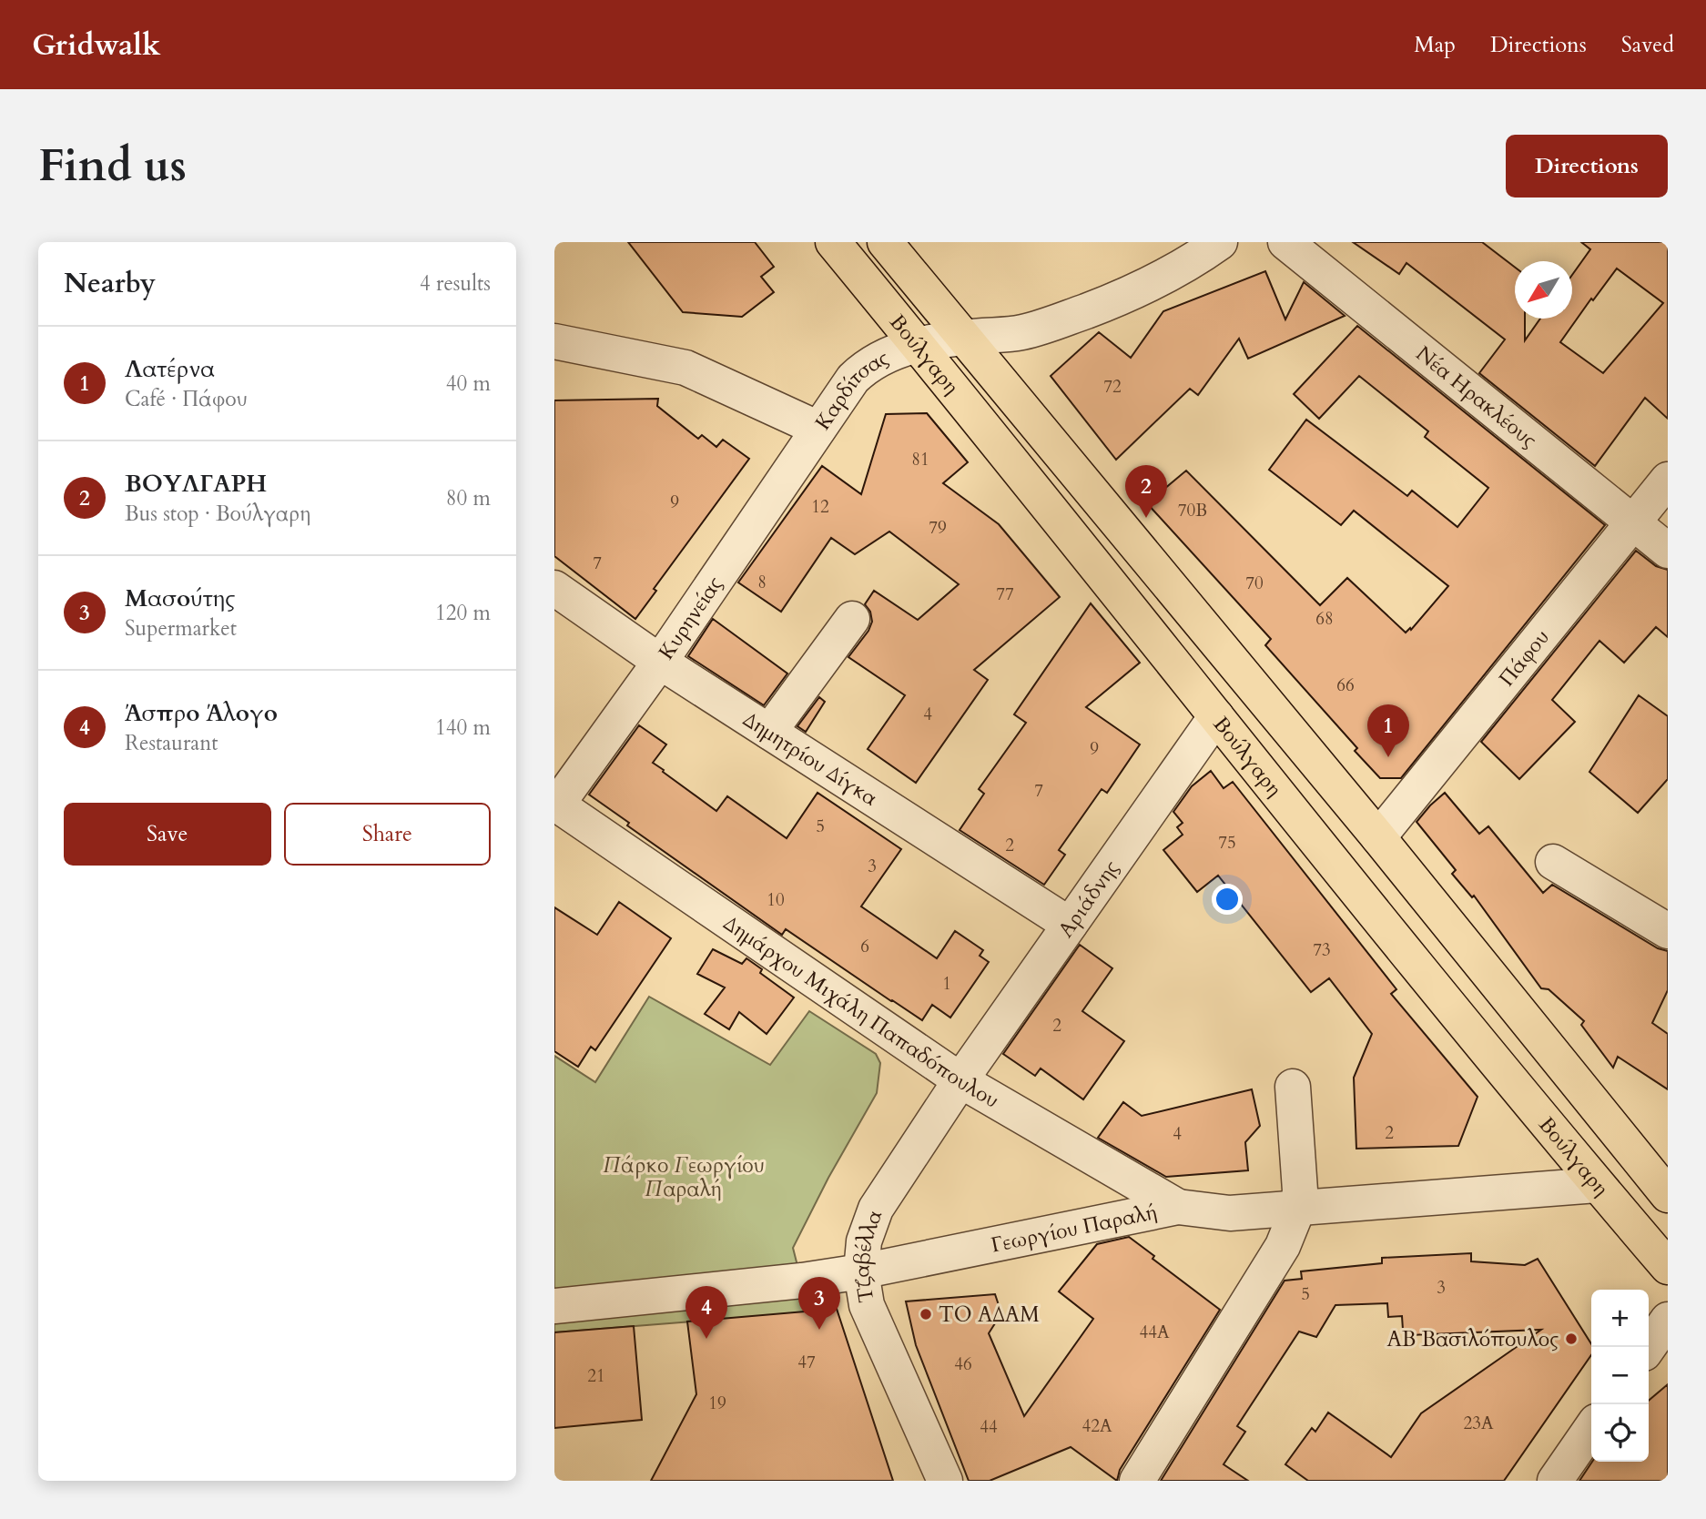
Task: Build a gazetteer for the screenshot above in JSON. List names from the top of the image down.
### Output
{
  "streets": {
    "main road": ["Βούλγαρη"],
    "street": [
      "Καρδίτσας",
      "Νέα Ηρακλέους",
      "Κυρηνείας",
      "Πάφου",
      "Δημητρίου Δίγκα",
      "Αριάδνης",
      "Δημάρχου Μιχάλη Παπαδόπουλου",
      "Γεωργίου Παραλή",
      "Τζαβέλλα"
    ]
  },
  "crossings": [
    ["Βούλγαρη", "Καρδίτσας"],
    ["Βούλγαρη", "Πάφου"],
    ["Βούλγαρη", "Αριάδνης"],
    ["Βούλγαρη", "Γεωργίου Παραλή"],
    ["Καρδίτσας", "Κυρηνείας"],
    ["Νέα Ηρακλέους", "Πάφου"],
    ["Κυρηνείας", "Δημητρίου Δίγκα"],
    ["Κυρηνείας", "Δημάρχου Μιχάλη Παπαδόπουλου"],
    ["Δημητρίου Δίγκα", "Αριάδνης"],
    ["Αριάδνης", "Δημάρχου Μιχάλη Παπαδόπουλου"],
    ["Αριάδνης", "Τζαβέλλα"],
    ["Δημάρχου Μιχάλη Παπαδόπουλου", "Γεωργίου Παραλή"],
    ["Δημάρχου Μιχάλη Παπαδόπουλου", "Τζαβέλλα"],
    ["Γεωργίου Παραλή", "Τζαβέλλα"]
  ],
  "parks": ["Πάρκο Γεωργίου Παραλή"],
  "places": ["ΤΟ ΑΔΑΜ", "ΑΒ Βασιλόπουλος"],
  "house_numbers": [
    "72",
    "81",
    "9",
    "12",
    "70Β",
    "79",
    "7",
    "8",
    "70",
    "77",
    "68",
    "66",
    "4",
    "9",
    "7",
    "5",
    "75",
    "2",
    "3",
    "10",
    "6",
    "73",
    "1",
    "2",
    "2",
    "4",
    "3",
    "5",
    "44Α",
    "47",
    "46",
    "21",
    "19",
    "23Α",
    "42Α",
    "44"
  ],
  "north": "bottom left",
  "page": {
    "header": "Gridwalk",
    "nav": ["Map", "Directions", "Saved"],
    "buttons": [
      "Directions",
      ["Save", "Share"]
    ],
    "title": "Find us",
    "heading": ["Nearby", "4 results"],
    "list": [
      {
        "mark": "1",
        "name": "Λατέρνα",
        "note": "Café · Πάφου",
        "value": "40 m"
      },
      {
        "mark": "2",
        "name": "ΒΟΥΛΓΑΡΗ",
        "note": "Bus stop · Βούλγαρη",
        "value": "80 m"
      },
      {
        "mark": "3",
        "name": "Μασούτης",
        "note": "Supermarket",
        "value": "120 m"
      },
      {
        "mark": "4",
        "name": "Άσπρο Άλογο",
        "note": "Restaurant",
        "value": "140 m"
      }
    ],
    "pins": [
      "2",
      "1",
      "3",
      "4"
    ],
    "map_buttons": ["+", "−"]
  }
}
